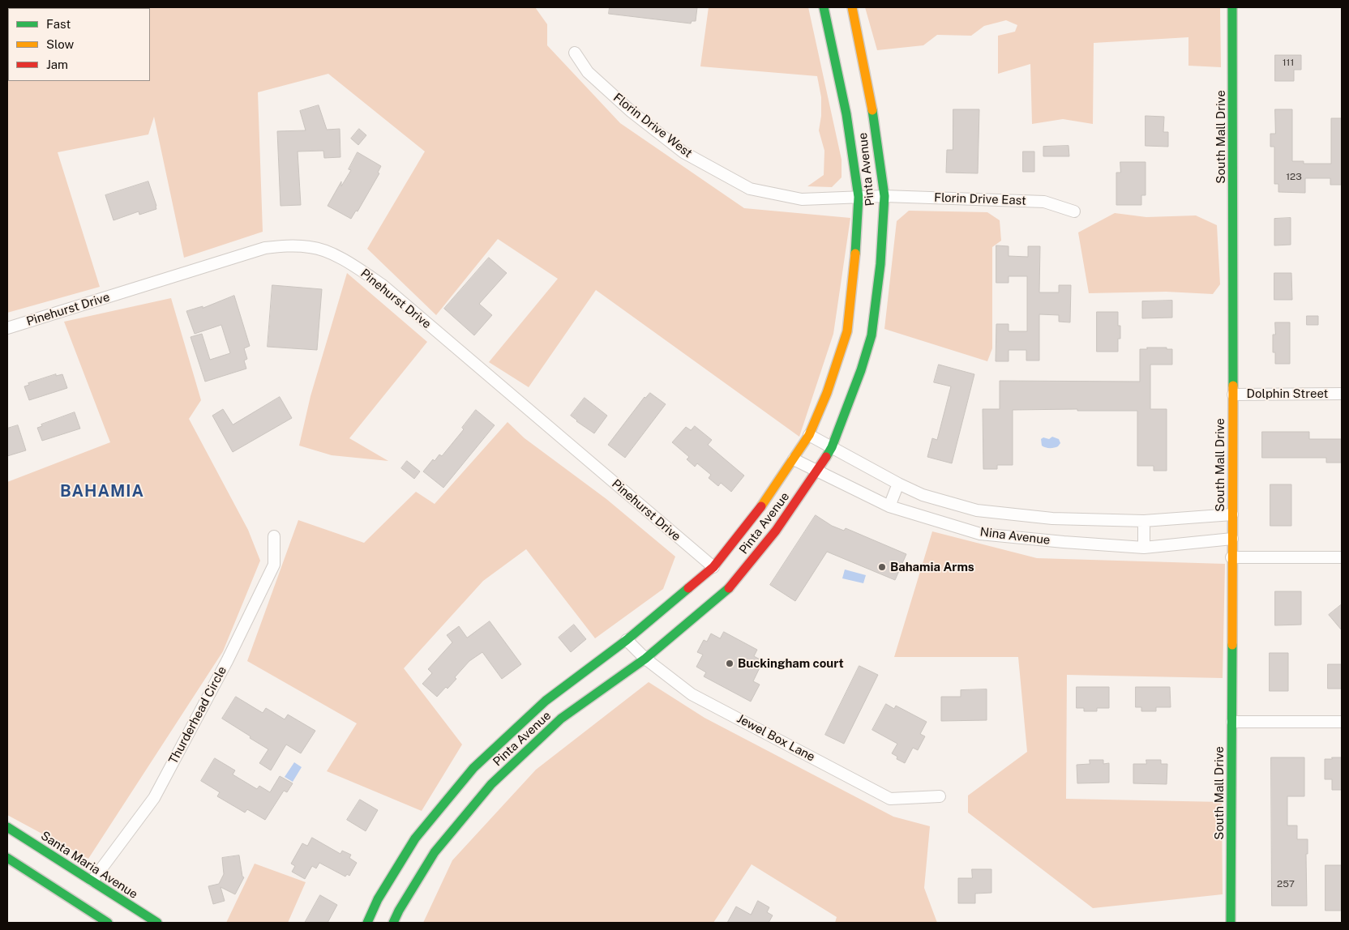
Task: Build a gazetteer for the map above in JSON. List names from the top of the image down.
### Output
{
  "streets": {
    "street": [
      "Florin Drive West",
      "South Mall Drive",
      "Pinta Avenue",
      "Florin Drive East",
      "Pinehurst Drive",
      "Dolphin Street",
      "Nina Avenue",
      "Thurderhead Circle",
      "Jewel Box Lane",
      "Santa Maria Avenue"
    ]
  },
  "crossings": [
    ["Florin Drive West", "Pinta Avenue"],
    ["Florin Drive West", "Florin Drive East"],
    ["South Mall Drive", "Dolphin Street"],
    ["South Mall Drive", "Nina Avenue"],
    ["Pinta Avenue", "Florin Drive East"],
    ["Pinta Avenue", "Pinehurst Drive"],
    ["Pinta Avenue", "Nina Avenue"],
    ["Pinta Avenue", "Jewel Box Lane"],
    ["Thurderhead Circle", "Santa Maria Avenue"]
  ],
  "districts": ["BAHAMIA"],
  "places": ["Bahamia Arms", "Buckingham court"],
  "house_numbers": ["111", "123", "257"],
  "legend": ["Fast", "Slow", "Jam"]
}
